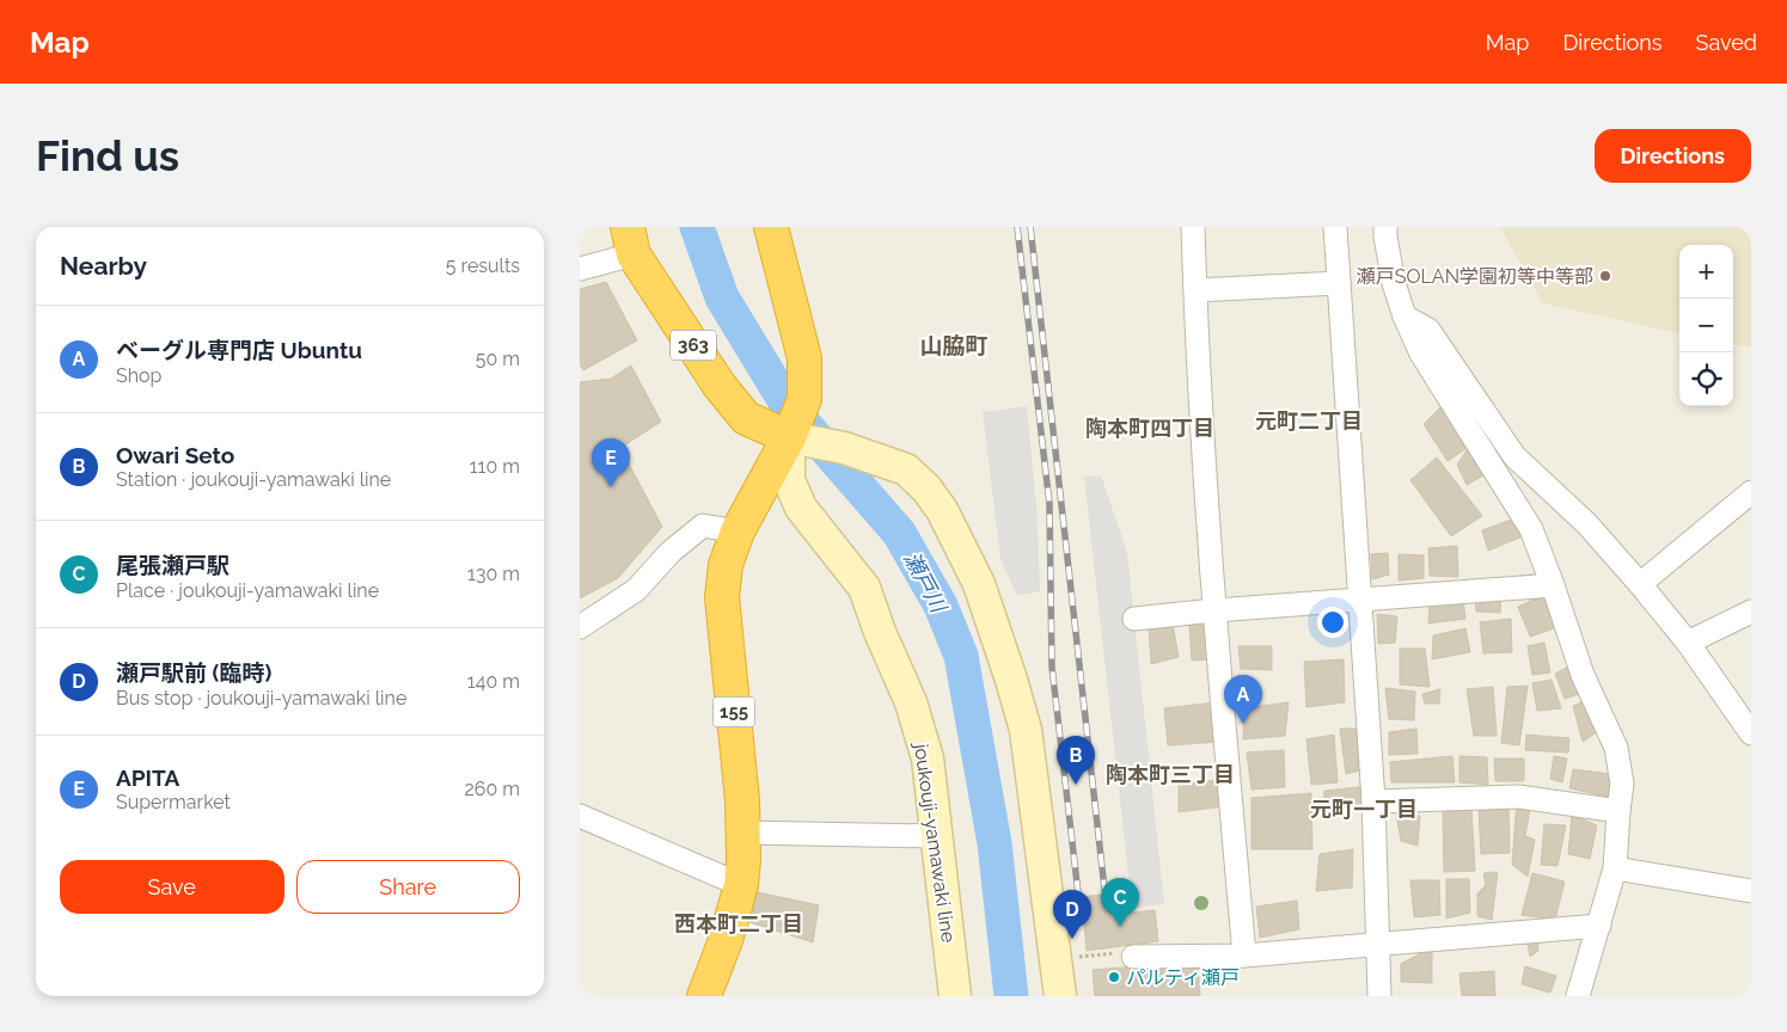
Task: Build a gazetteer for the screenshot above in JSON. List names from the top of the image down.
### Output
{
  "streets": {
    "highway": ["363", "155"],
    "main road": ["joukouji-yamawaki line"]
  },
  "crossings": [
    ["363", "155"],
    ["363", "joukouji-yamawaki line"],
    ["155", "joukouji-yamawaki line"]
  ],
  "districts": [
    "山脇町",
    "元町二丁目",
    "陶本町四丁目",
    "陶本町三丁目",
    "元町一丁目",
    "西本町二丁目"
  ],
  "water": ["瀬戸川"],
  "places": ["瀬戸SOLAN学園初等中等部", "パルティ瀬戸"],
  "page": {
    "header": "Map",
    "nav": ["Map", "Directions", "Saved"],
    "buttons": [
      "Directions",
      ["Save", "Share"]
    ],
    "title": "Find us",
    "heading": ["Nearby", "5 results"],
    "map_buttons": ["+", "−"],
    "list": [
      {
        "mark": "A",
        "name": "ベーグル専門店 Ubuntu",
        "note": "Shop",
        "value": "50 m"
      },
      {
        "mark": "B",
        "name": "Owari Seto",
        "note": "Station · joukouji-yamawaki line",
        "value": "110 m"
      },
      {
        "mark": "C",
        "name": "尾張瀬戸駅",
        "note": "Place · joukouji-yamawaki line",
        "value": "130 m"
      },
      {
        "mark": "D",
        "name": "瀬戸駅前 (臨時)",
        "note": "Bus stop · joukouji-yamawaki line",
        "value": "140 m"
      },
      {
        "mark": "E",
        "name": "APITA",
        "note": "Supermarket",
        "value": "260 m"
      }
    ],
    "pins": [
      "E",
      "A",
      "B",
      "C",
      "D"
    ]
  }
}
